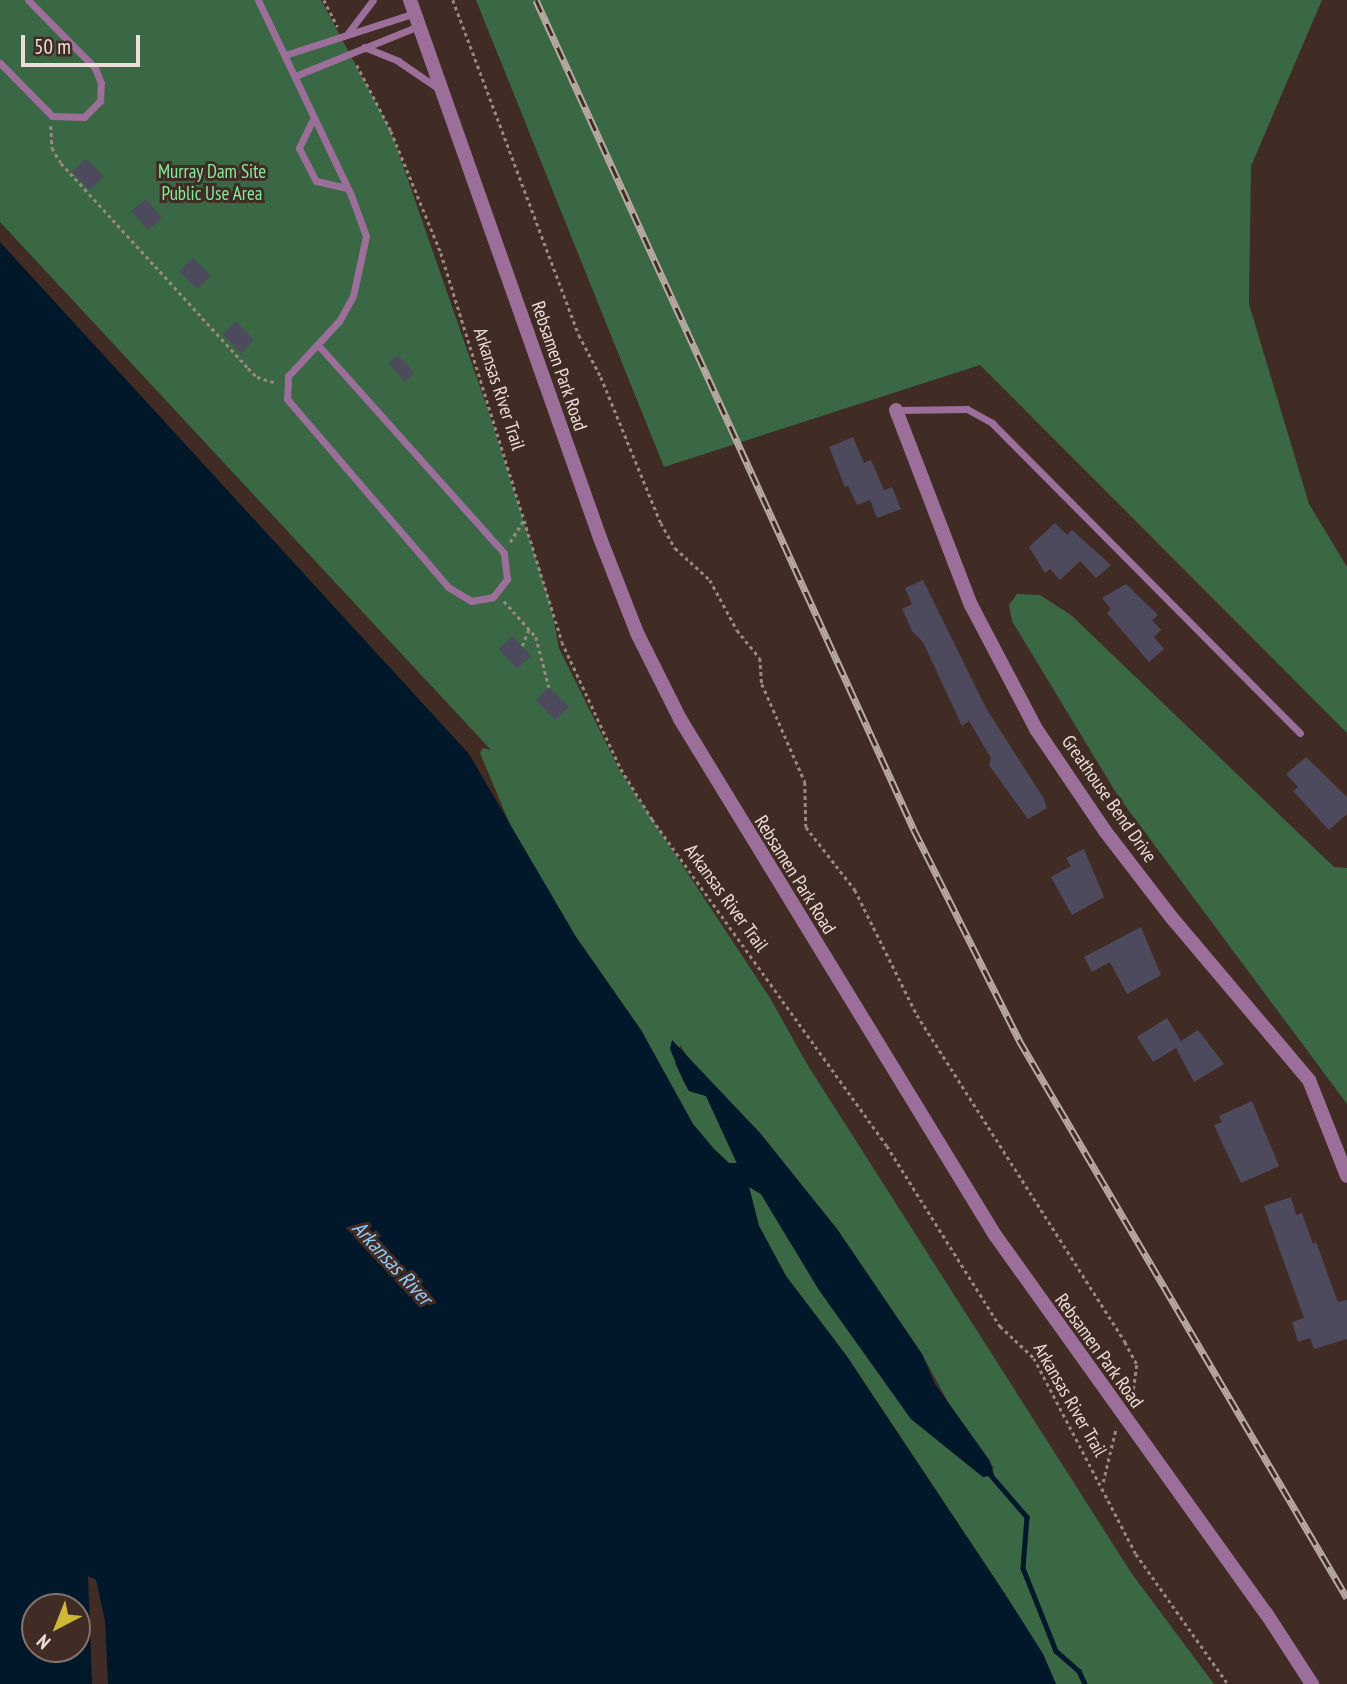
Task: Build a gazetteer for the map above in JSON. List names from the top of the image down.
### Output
{
  "streets": {
    "street": ["Rebsamen Park Road", "Greathouse Bend Drive"],
    "path": ["Arkansas River Trail"]
  },
  "water": ["Arkansas River"],
  "parks": ["Murray Dam Site Public Use Area"],
  "scale_bar": "50 m",
  "north": "bottom left"
}
